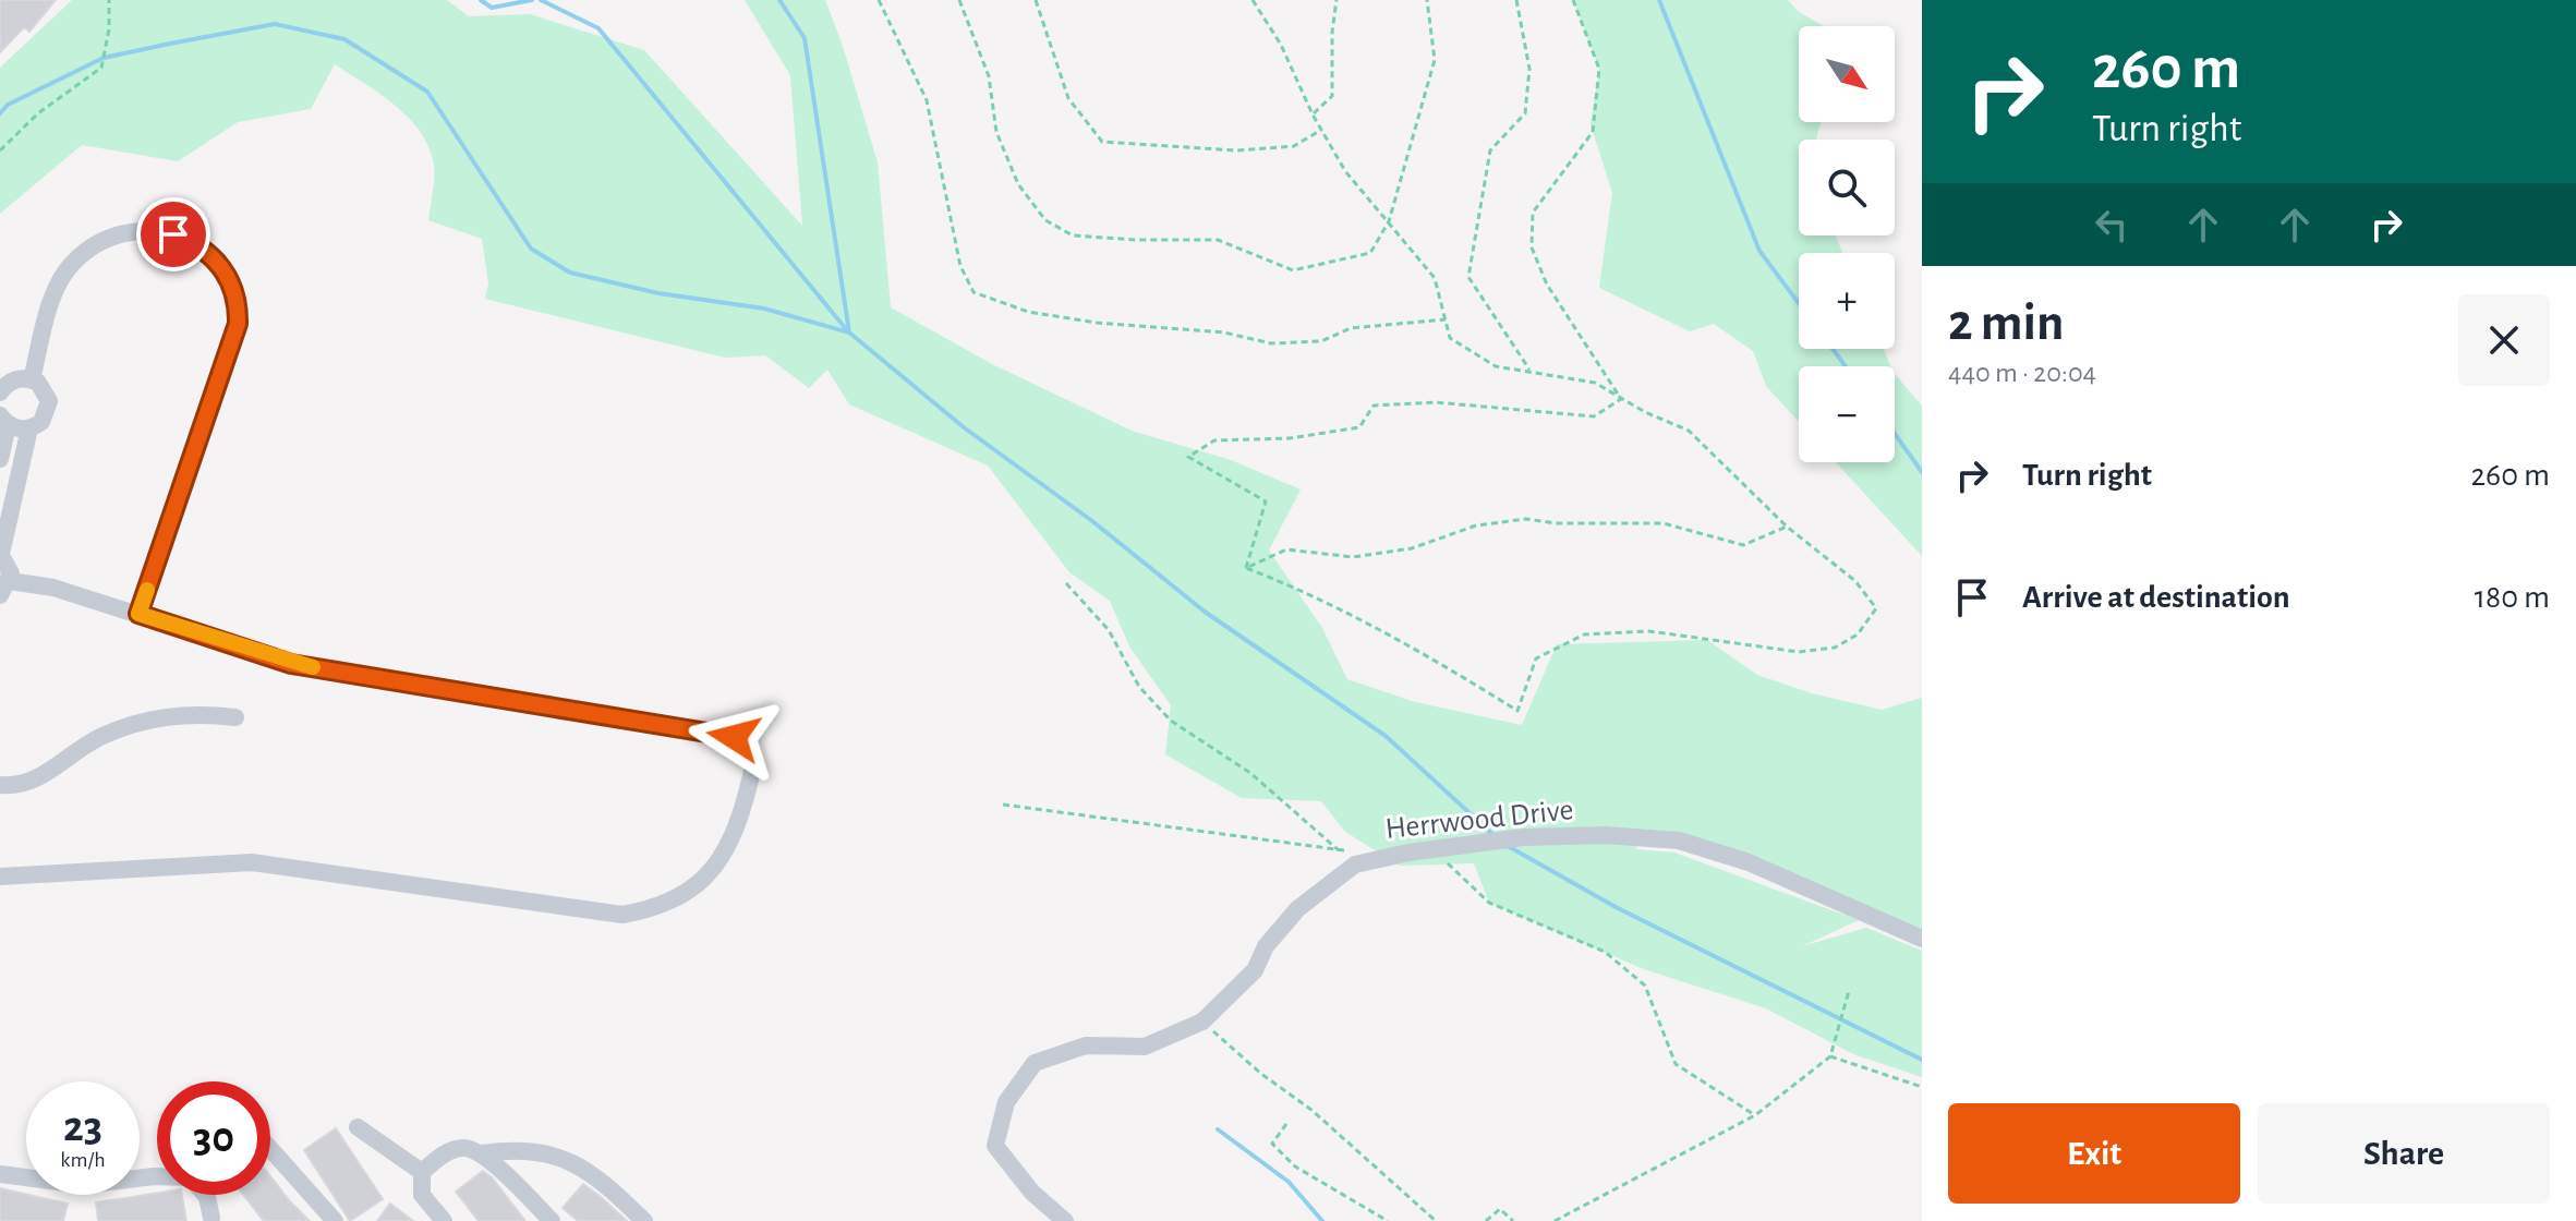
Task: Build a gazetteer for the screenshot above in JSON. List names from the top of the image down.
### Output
{
  "streets": {
    "street": ["Herrwood Drive"]
  },
  "north": "bottom right",
  "page": {
    "turn": ["260 m", "Turn right"],
    "map_buttons": ["+", "−"],
    "heading": ["2 min", "440 m · 20:04"],
    "list": [
      {
        "name": "Turn right",
        "value": "260 m"
      },
      {
        "name": "Arrive at destination",
        "value": "180 m"
      }
    ],
    "speed": "23 km/h",
    "limit": "30",
    "buttons": ["Exit", "Share"]
  }
}
